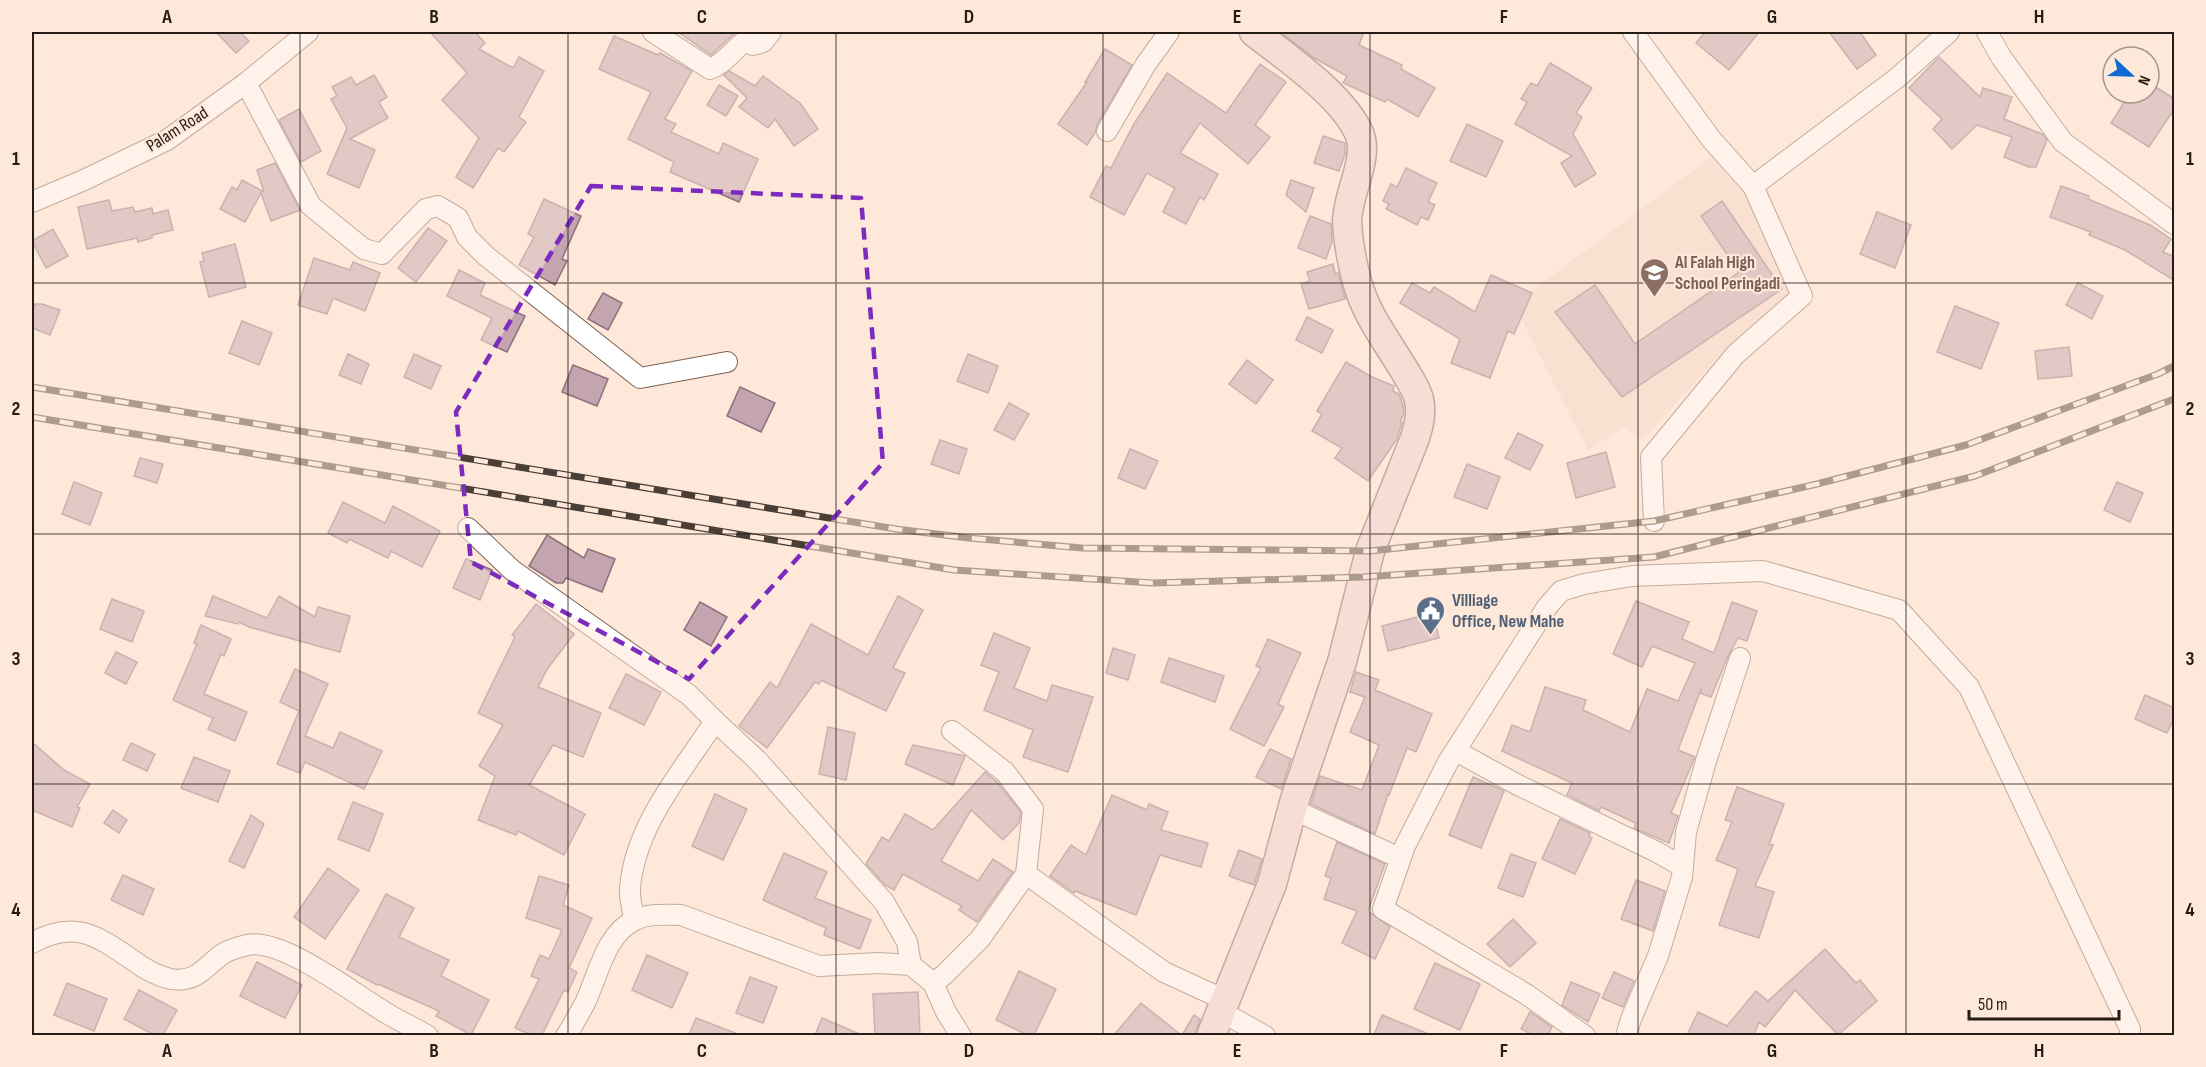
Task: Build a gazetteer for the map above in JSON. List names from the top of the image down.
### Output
{
  "streets": {
    "street": ["Palam Road"]
  },
  "places": {
    "school or university": ["Al Falah High School Peringadi"],
    "public building": ["Villiage Office, New Mahe"]
  },
  "scale_bar": "50 m",
  "north": "right",
  "grid": {
    "columns": [
      "A",
      "B",
      "C",
      "D",
      "E",
      "F",
      "G",
      "H"
    ],
    "rows": [
      "1",
      "2",
      "3",
      "4"
    ]
  }
}
